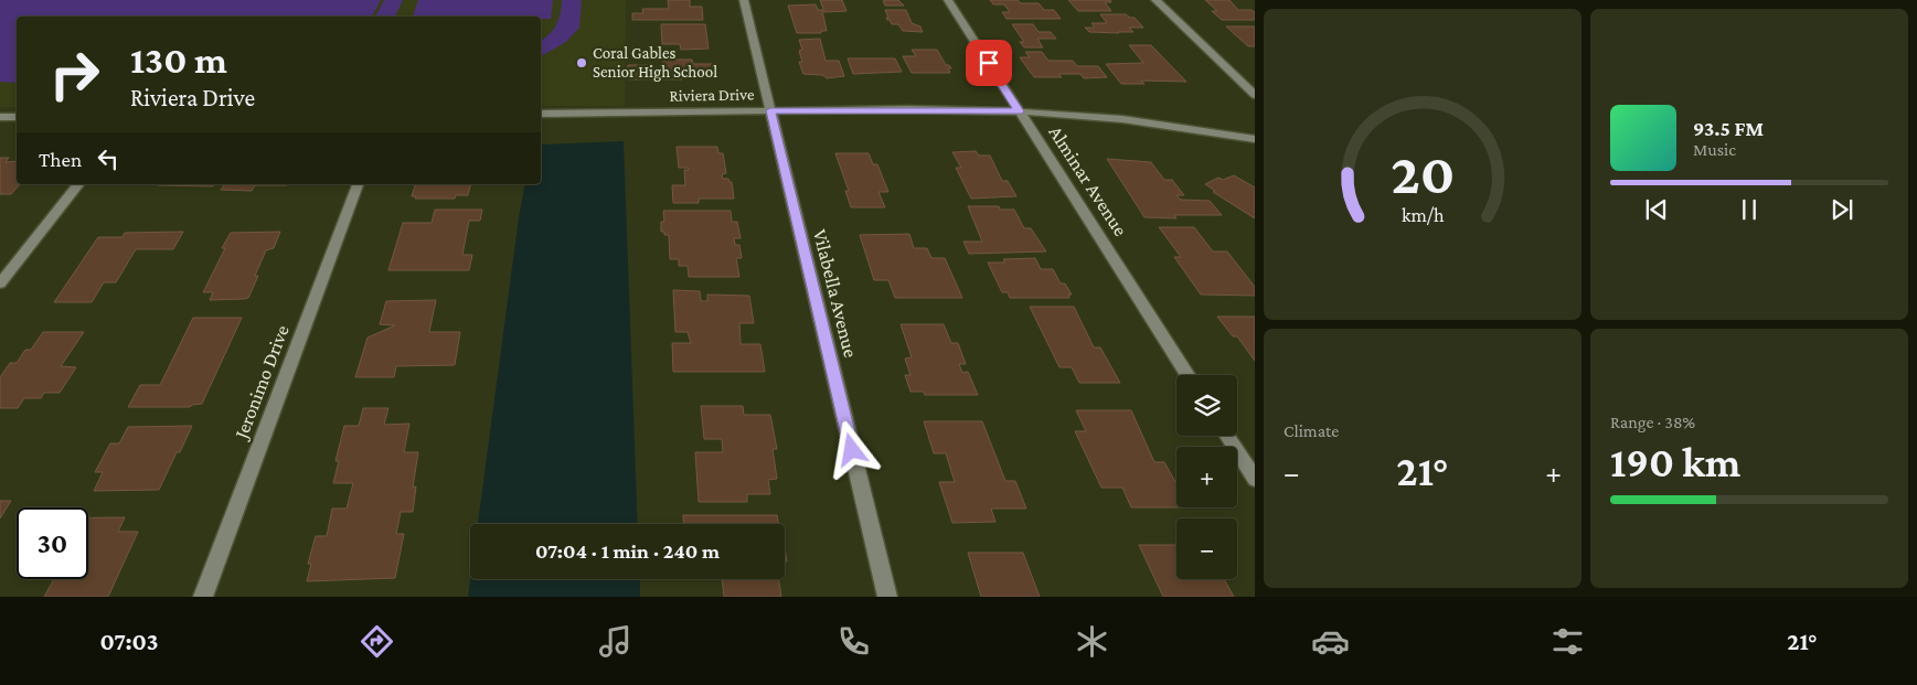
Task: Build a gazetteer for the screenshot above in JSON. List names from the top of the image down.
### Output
{
  "streets": {
    "street": [
      "Riviera Drive",
      "Alminar Avenue",
      "Vilabella Avenue",
      "Jeronimo Drive"
    ]
  },
  "crossings": [
    ["Riviera Drive", "Alminar Avenue"],
    ["Riviera Drive", "Vilabella Avenue"]
  ],
  "places": ["Coral Gables Senior High School"],
  "page": {
    "turn": ["130 m", "Riviera Drive"],
    "song": ["93.5 FM", "Music"],
    "then": "Then",
    "tile": [
      "Climate",
      ["Range · 38%", "190 km"]
    ],
    "map_buttons": ["+", "−"],
    "heat": ["−", "21°", "+"],
    "limit": "30",
    "trip": "07:04 · 1 min · 240 m",
    "tabs": ["07:03", "21°"],
    "gauge": ["20", "km/h"]
  }
}
